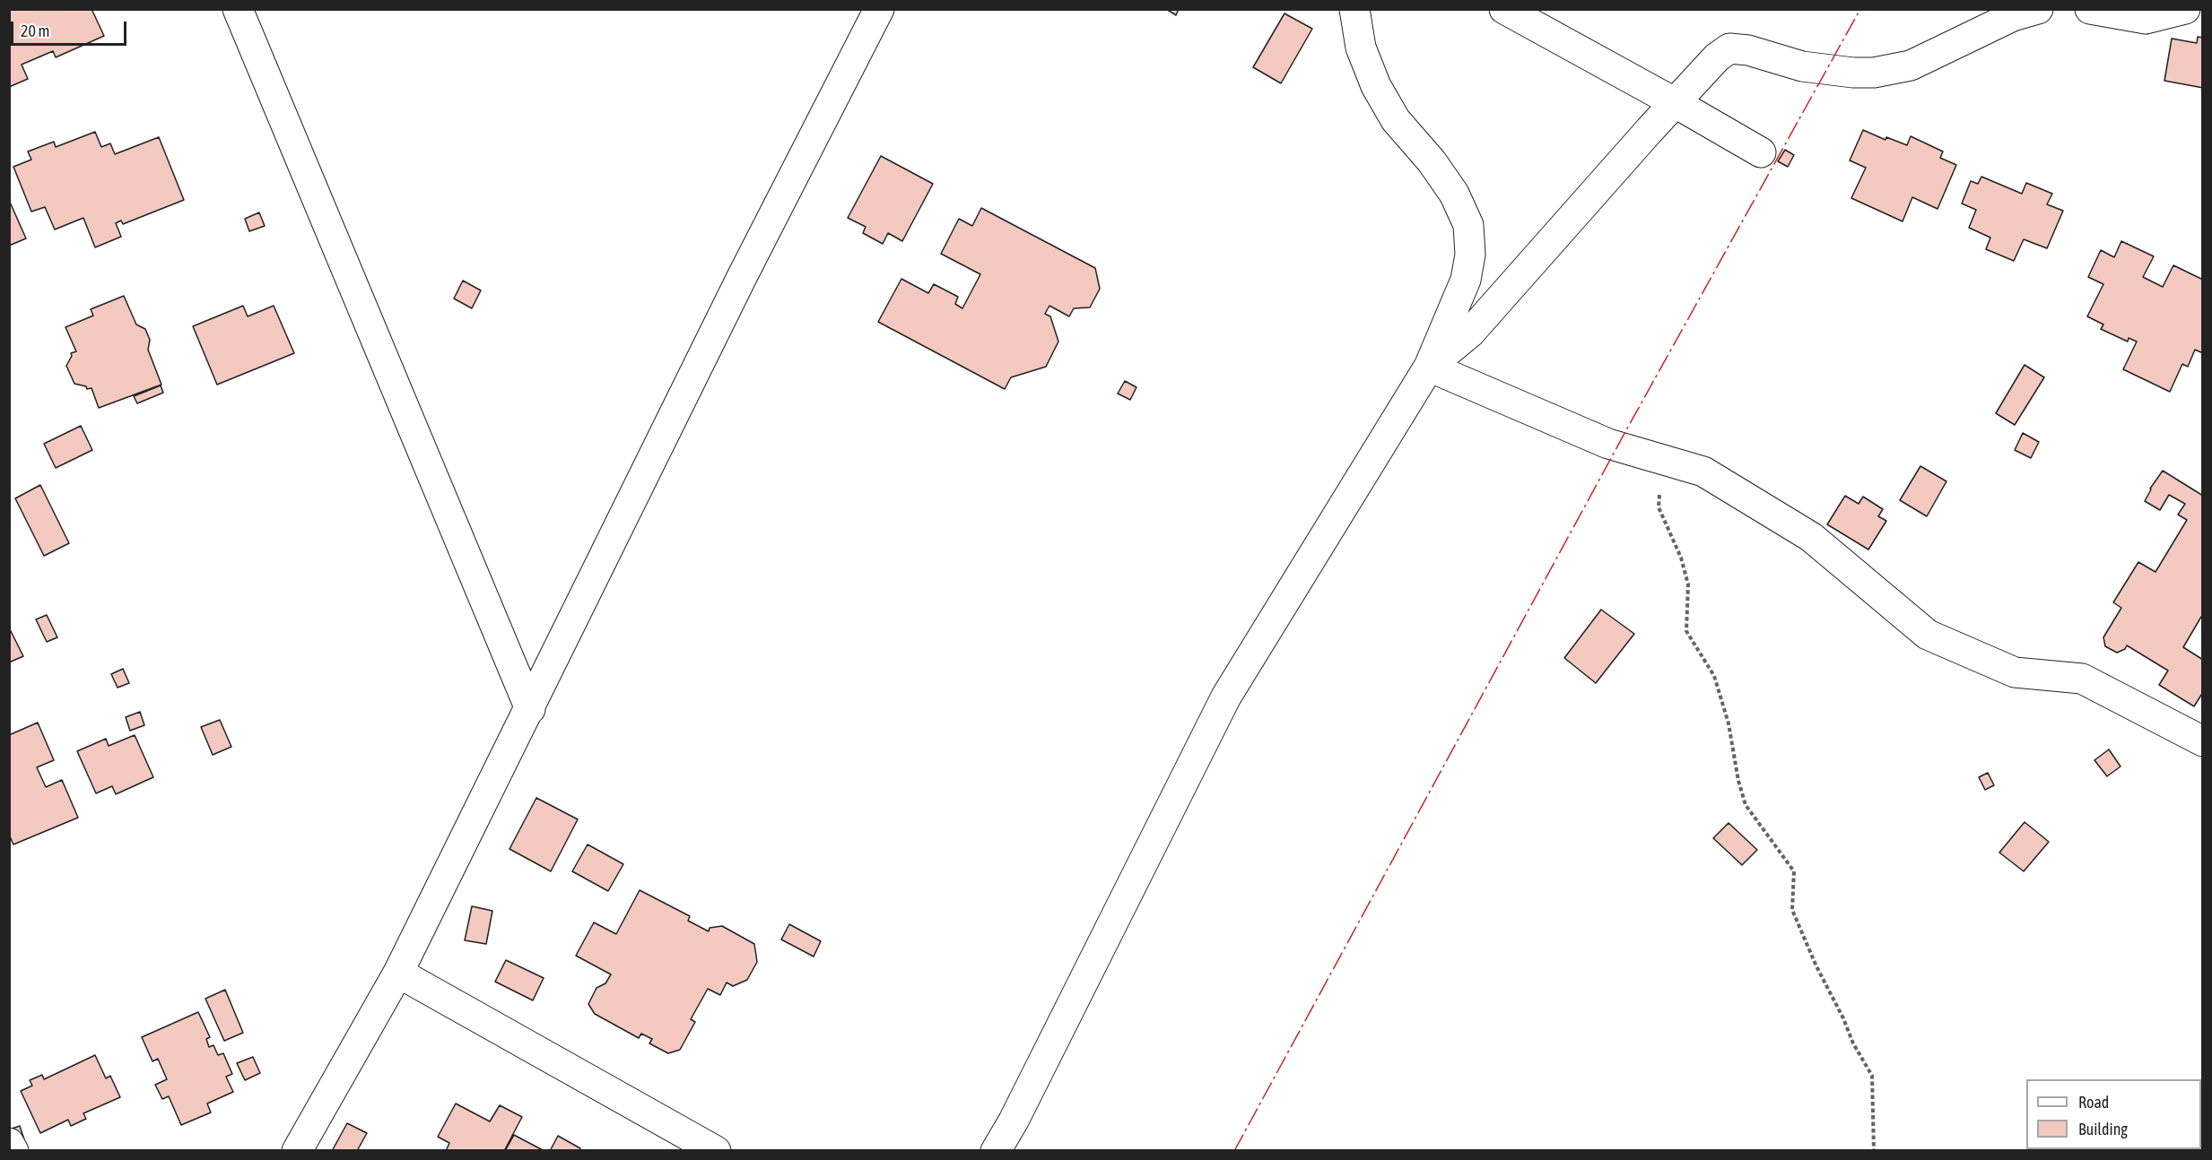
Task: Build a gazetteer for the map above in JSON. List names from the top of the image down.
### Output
{
  "legend": ["Road", "Building"],
  "scale_bar": "20 m"
}
